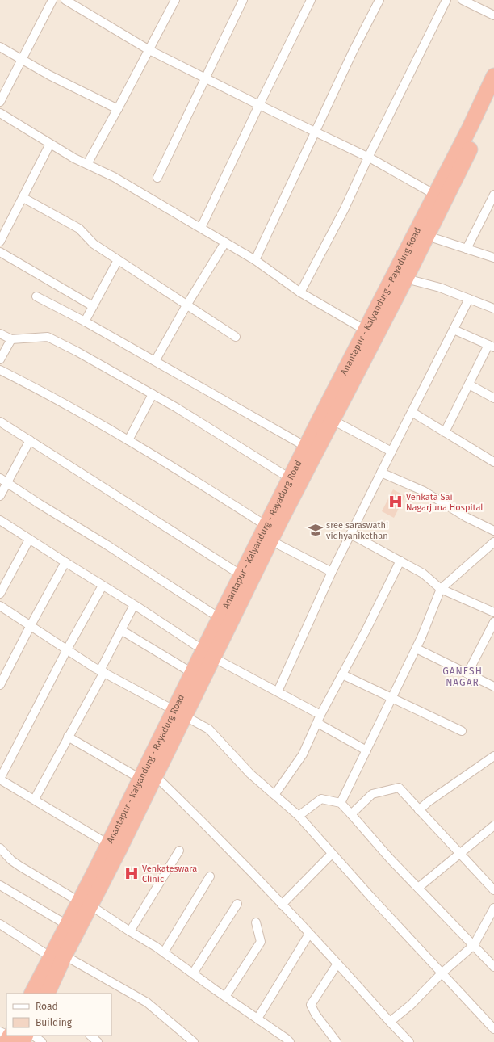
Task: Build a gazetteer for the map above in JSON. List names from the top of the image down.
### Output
{
  "streets": {
    "highway": ["Anantapur - Kalyandurg - Rayadurg Road"]
  },
  "districts": ["GANESH NAGAR"],
  "places": {
    "hospital": ["Venkata Sai Nagarjuna Hospital", "Venkateswara Clinic"],
    "school or university": ["sree saraswathi vidhyanikethan"]
  },
  "legend": ["Road", "Building"]
}
